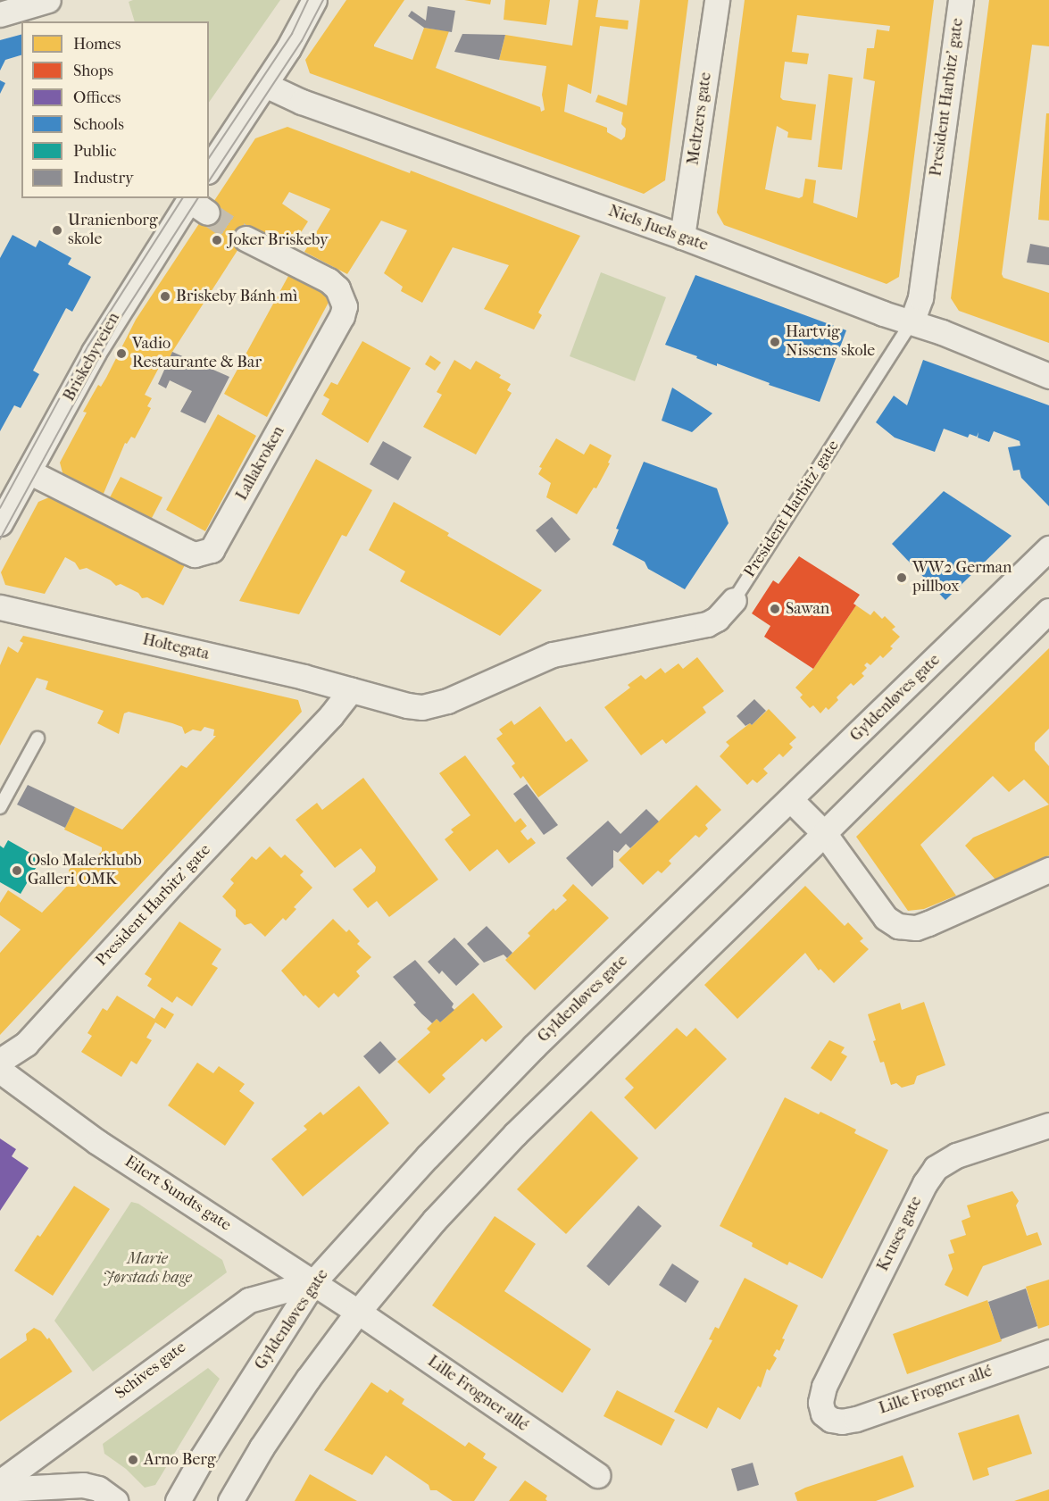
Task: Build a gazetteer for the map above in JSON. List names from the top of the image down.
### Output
{
  "streets": {
    "street": [
      "President Harbitz’ gate",
      "Meltzers gate",
      "Niels Juels gate",
      "Briskebyveien",
      "Lallakroken",
      "Holtegata",
      "Gyldenløves gate",
      "Eilert Sundts gate",
      "Kruses gate",
      "Schives gate",
      "Lille Frogner allé"
    ]
  },
  "crossings": [
    ["President Harbitz’ gate", "Niels Juels gate"],
    ["President Harbitz’ gate", "Holtegata"],
    ["Meltzers gate", "Niels Juels gate"],
    ["Briskebyveien", "Lallakroken"],
    ["Gyldenløves gate", "Eilert Sundts gate"],
    ["Gyldenløves gate", "Schives gate"],
    ["Eilert Sundts gate", "Schives gate"],
    ["Eilert Sundts gate", "Lille Frogner allé"],
    ["Kruses gate", "Lille Frogner allé"]
  ],
  "parks": ["Marie Jørstads hage"],
  "places": [
    "Uranienborg skole",
    "Joker Briskeby",
    "Briskeby Bánh mì",
    "Hartvig Nissens skole",
    "Vadio Restaurante & Bar",
    "WW2 German pillbox",
    "Sawan",
    "Oslo Malerklubb Galleri OMK",
    "Arno Berg"
  ],
  "legend": [
    "Homes",
    "Shops",
    "Offices",
    "Schools",
    "Public",
    "Industry"
  ]
}
